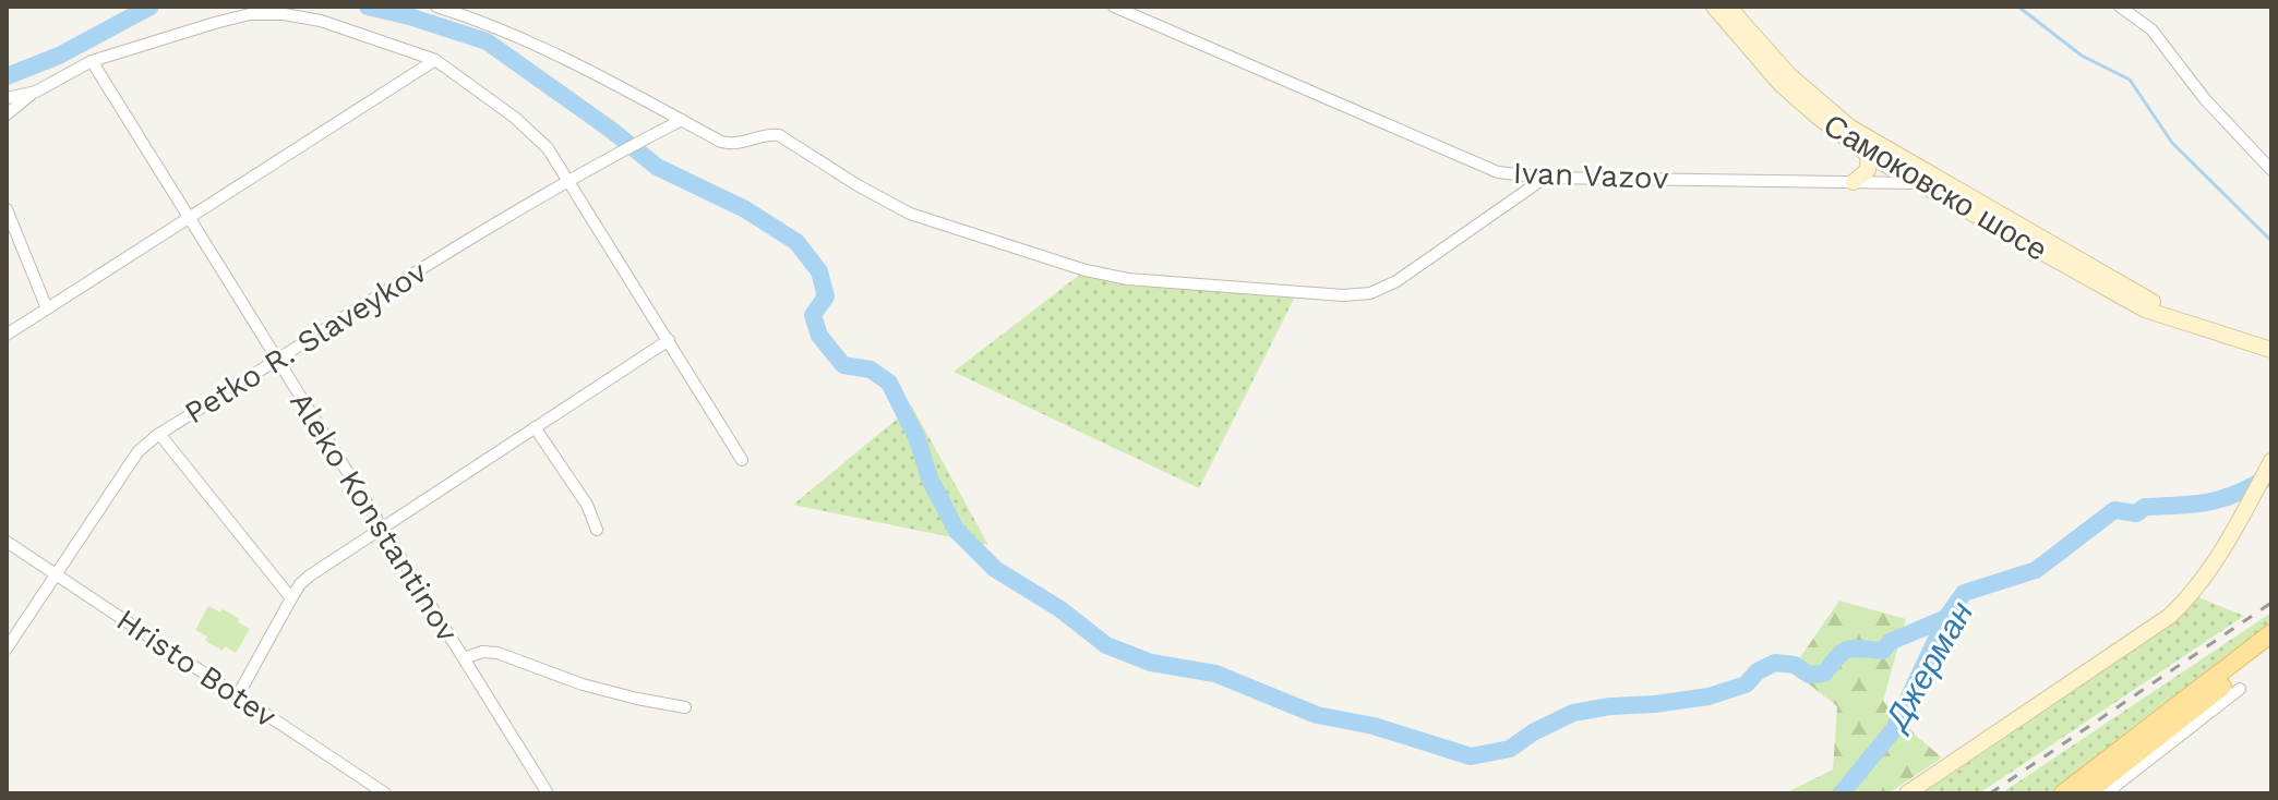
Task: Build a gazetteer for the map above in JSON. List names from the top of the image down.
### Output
{
  "streets": {
    "main road": ["Самоковско шосе"],
    "street": [
      "Ivan Vazov",
      "Petko R. Slaveykov",
      "Aleko Konstantinov",
      "Hristo Botev"
    ]
  },
  "crossings": [
    ["Ivan Vazov", "Самоковско шосе"],
    ["Petko R. Slaveykov", "Aleko Konstantinov"],
    ["Petko R. Slaveykov", "Hristo Botev"]
  ],
  "water": ["Джерман"]
}
